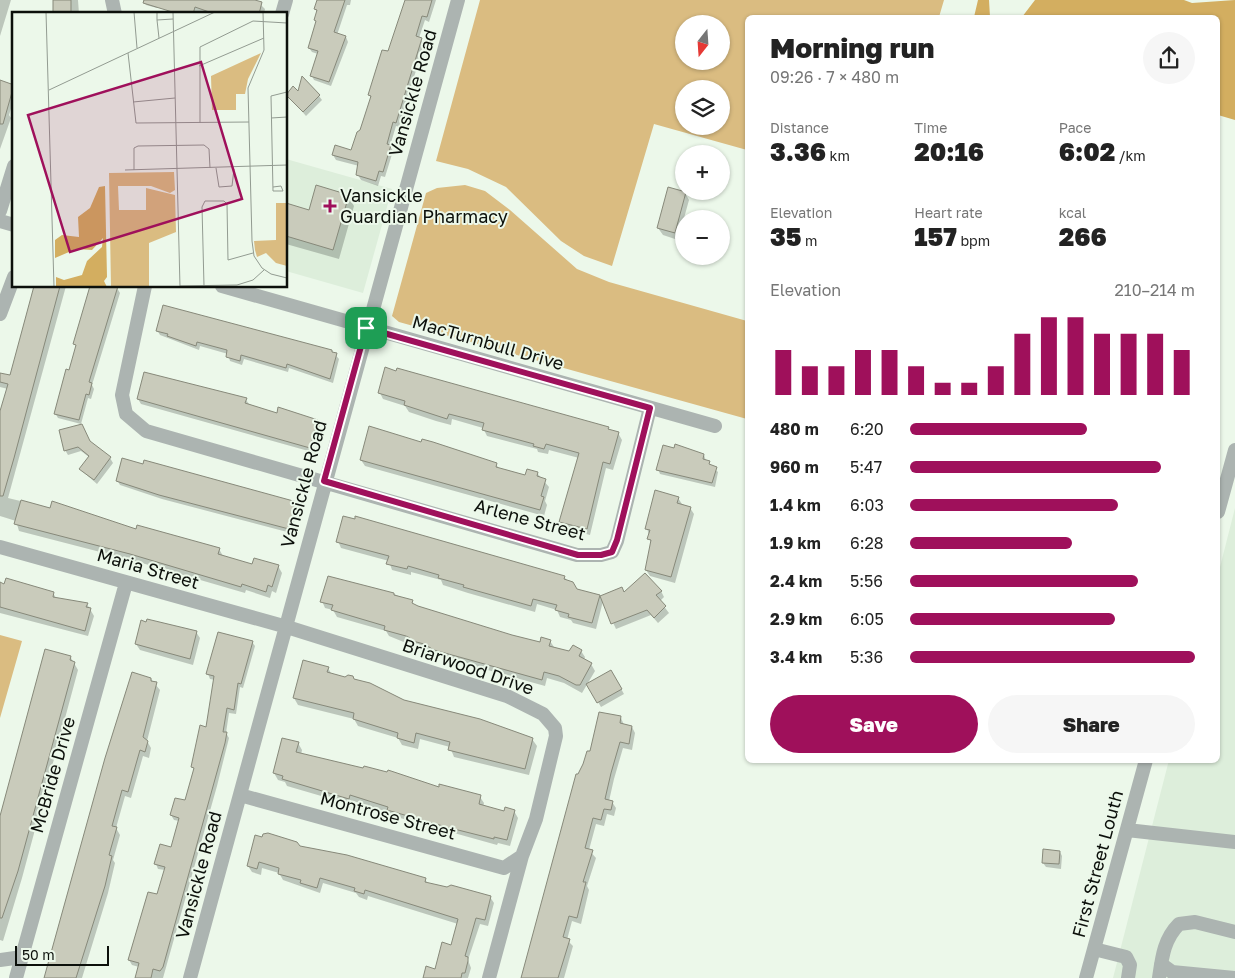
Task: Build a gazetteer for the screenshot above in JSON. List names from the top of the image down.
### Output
{
  "streets": {
    "street": [
      "Vansickle Road",
      "MacTurnbull Drive",
      "Arlene Street",
      "Maria Street",
      "Briarwood Drive",
      "McBride Drive",
      "Montrose Street",
      "First Street Louth"
    ]
  },
  "crossings": [
    ["Vansickle Road", "MacTurnbull Drive"],
    ["Vansickle Road", "Arlene Street"],
    ["Vansickle Road", "Maria Street"],
    ["Vansickle Road", "Briarwood Drive"],
    ["Vansickle Road", "Montrose Street"],
    ["MacTurnbull Drive", "Arlene Street"],
    ["Maria Street", "Briarwood Drive"],
    ["Maria Street", "McBride Drive"],
    ["Briarwood Drive", "Montrose Street"]
  ],
  "places": {
    "health": ["Vansickle Guardian Pharmacy"]
  },
  "scale_bar": "50 m",
  "north": "bottom",
  "page": {
    "map_buttons": ["+", "−"],
    "heading": ["Morning run", "09:26 · 7 × 480 m"],
    "stats": [
      ["Distance", "3.36 km"],
      ["Time", "20:16"],
      ["Pace", "6:02 /km"],
      ["Elevation", "35 m"],
      ["Heart rate", "157 bpm"],
      ["kcal", "266"]
    ],
    "chart": ["Elevation", "210–214 m"],
    "list": [
      {
        "name": "480 m",
        "note": "6:20"
      },
      {
        "name": "960 m",
        "note": "5:47"
      },
      {
        "name": "1.4 km",
        "note": "6:03"
      },
      {
        "name": "1.9 km",
        "note": "6:28"
      },
      {
        "name": "2.4 km",
        "note": "5:56"
      },
      {
        "name": "2.9 km",
        "note": "6:05"
      },
      {
        "name": "3.4 km",
        "note": "5:36"
      }
    ],
    "buttons": ["Save", "Share"],
    "scale": "50 m"
  }
}
